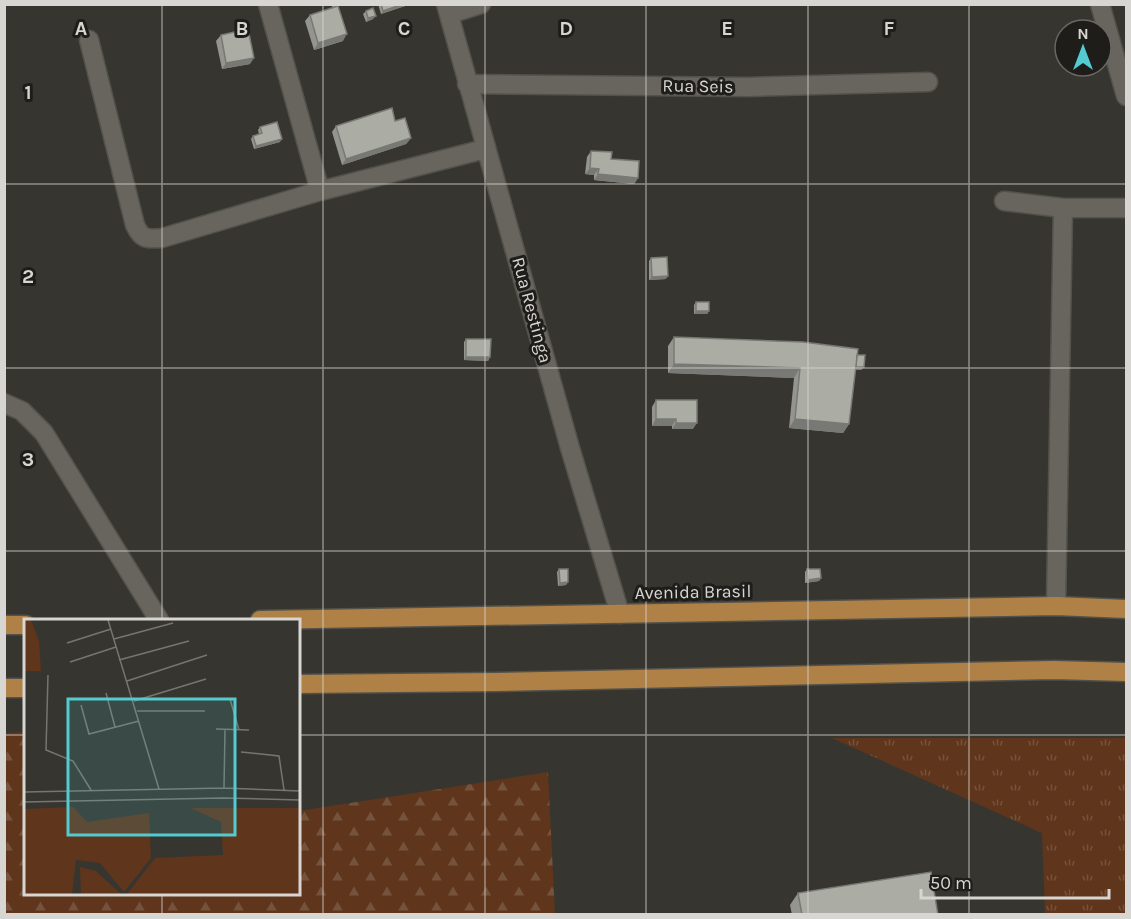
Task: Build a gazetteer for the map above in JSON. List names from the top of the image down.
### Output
{
  "streets": {
    "highway": ["Avenida Brasil"],
    "street": ["Rua Seis", "Rua Restinga"]
  },
  "crossings": [
    ["Rua Seis", "Rua Restinga"],
    ["Rua Restinga", "Avenida Brasil"]
  ],
  "scale_bar": "50 m",
  "north": "top",
  "grid": {
    "columns": [
      "A",
      "B",
      "C",
      "D",
      "E",
      "F"
    ],
    "rows": ["1", "2", "3"]
  }
}
